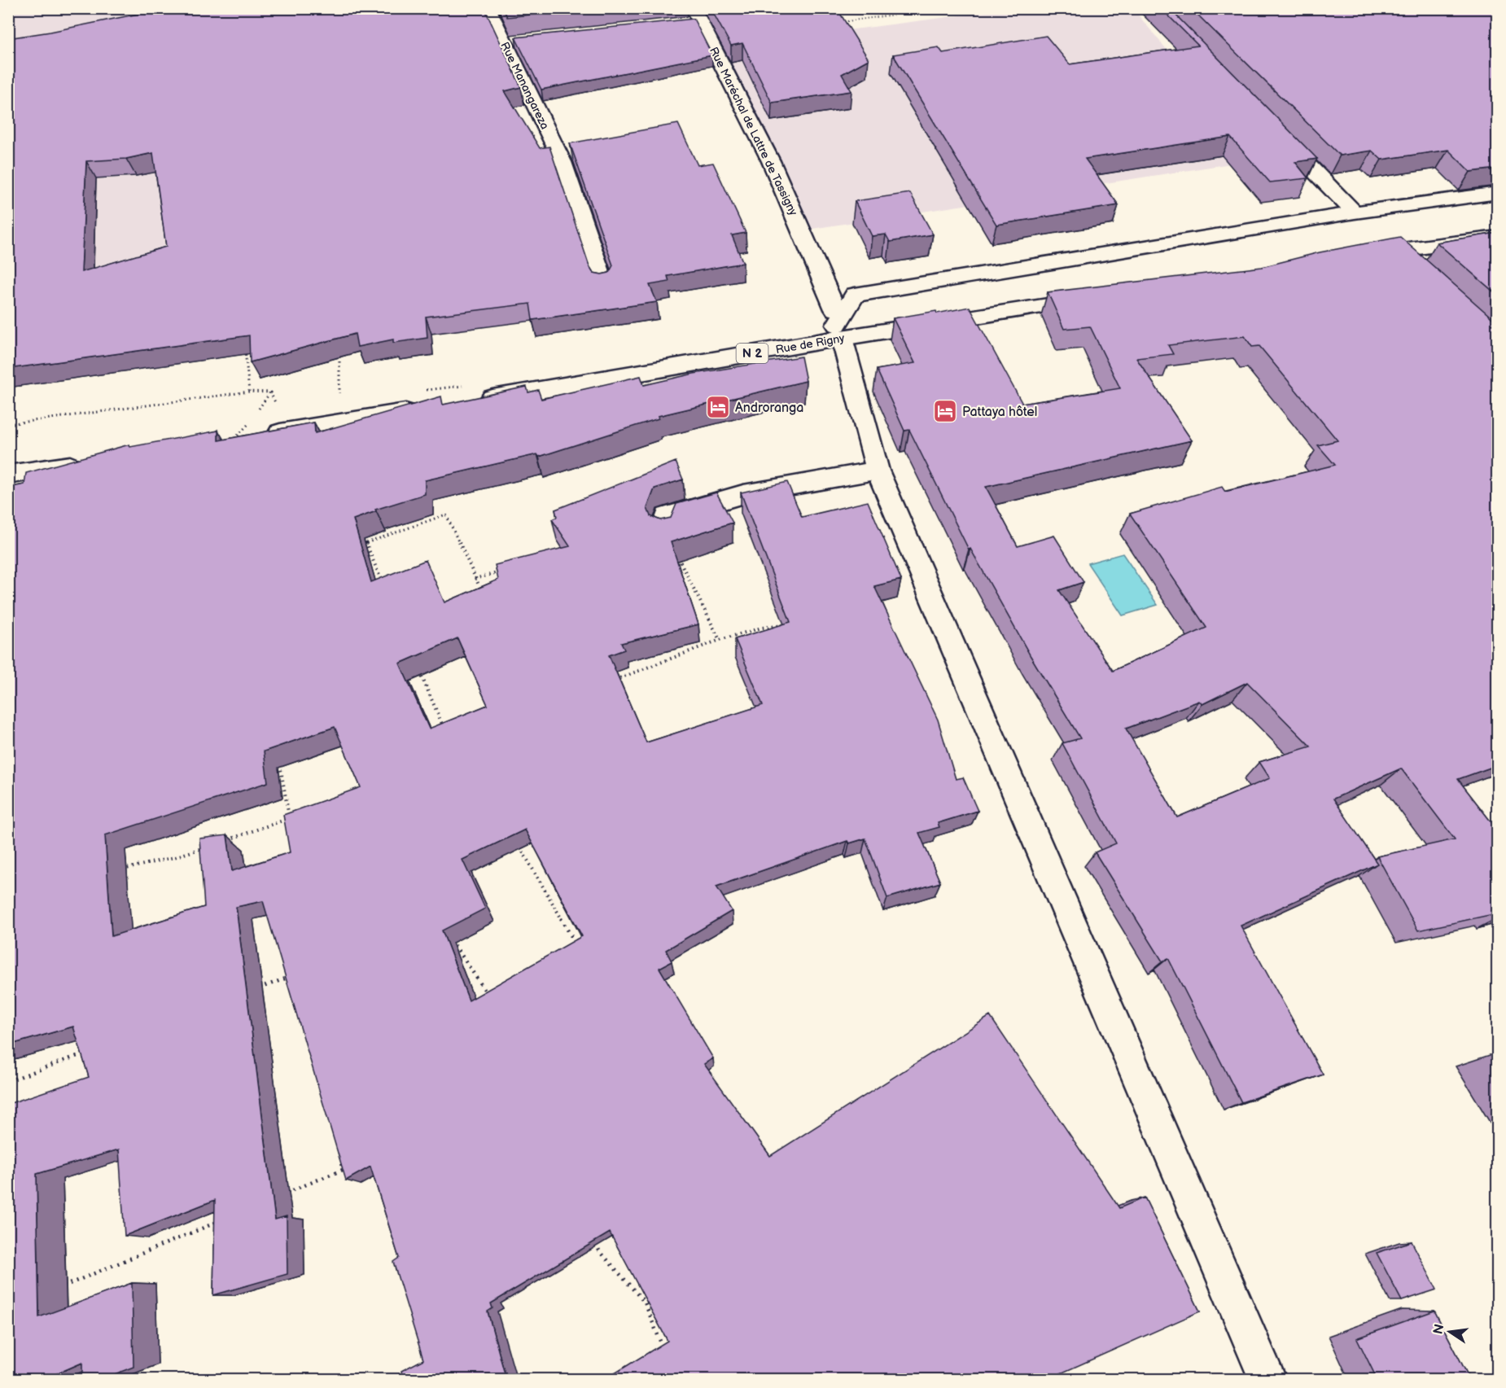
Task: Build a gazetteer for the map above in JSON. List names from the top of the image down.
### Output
{
  "streets": {
    "street": [
      "Rue Manangareza",
      "Rue Maréchal de Lattre de Tassigny",
      "Rue de Rigny",
      "N 2"
    ]
  },
  "crossings": [
    ["Rue Maréchal de Lattre de Tassigny", "Rue de Rigny"]
  ],
  "places": {
    "hotel": ["Androranga", "Pattaya hôtel"]
  },
  "north": "left"
}
